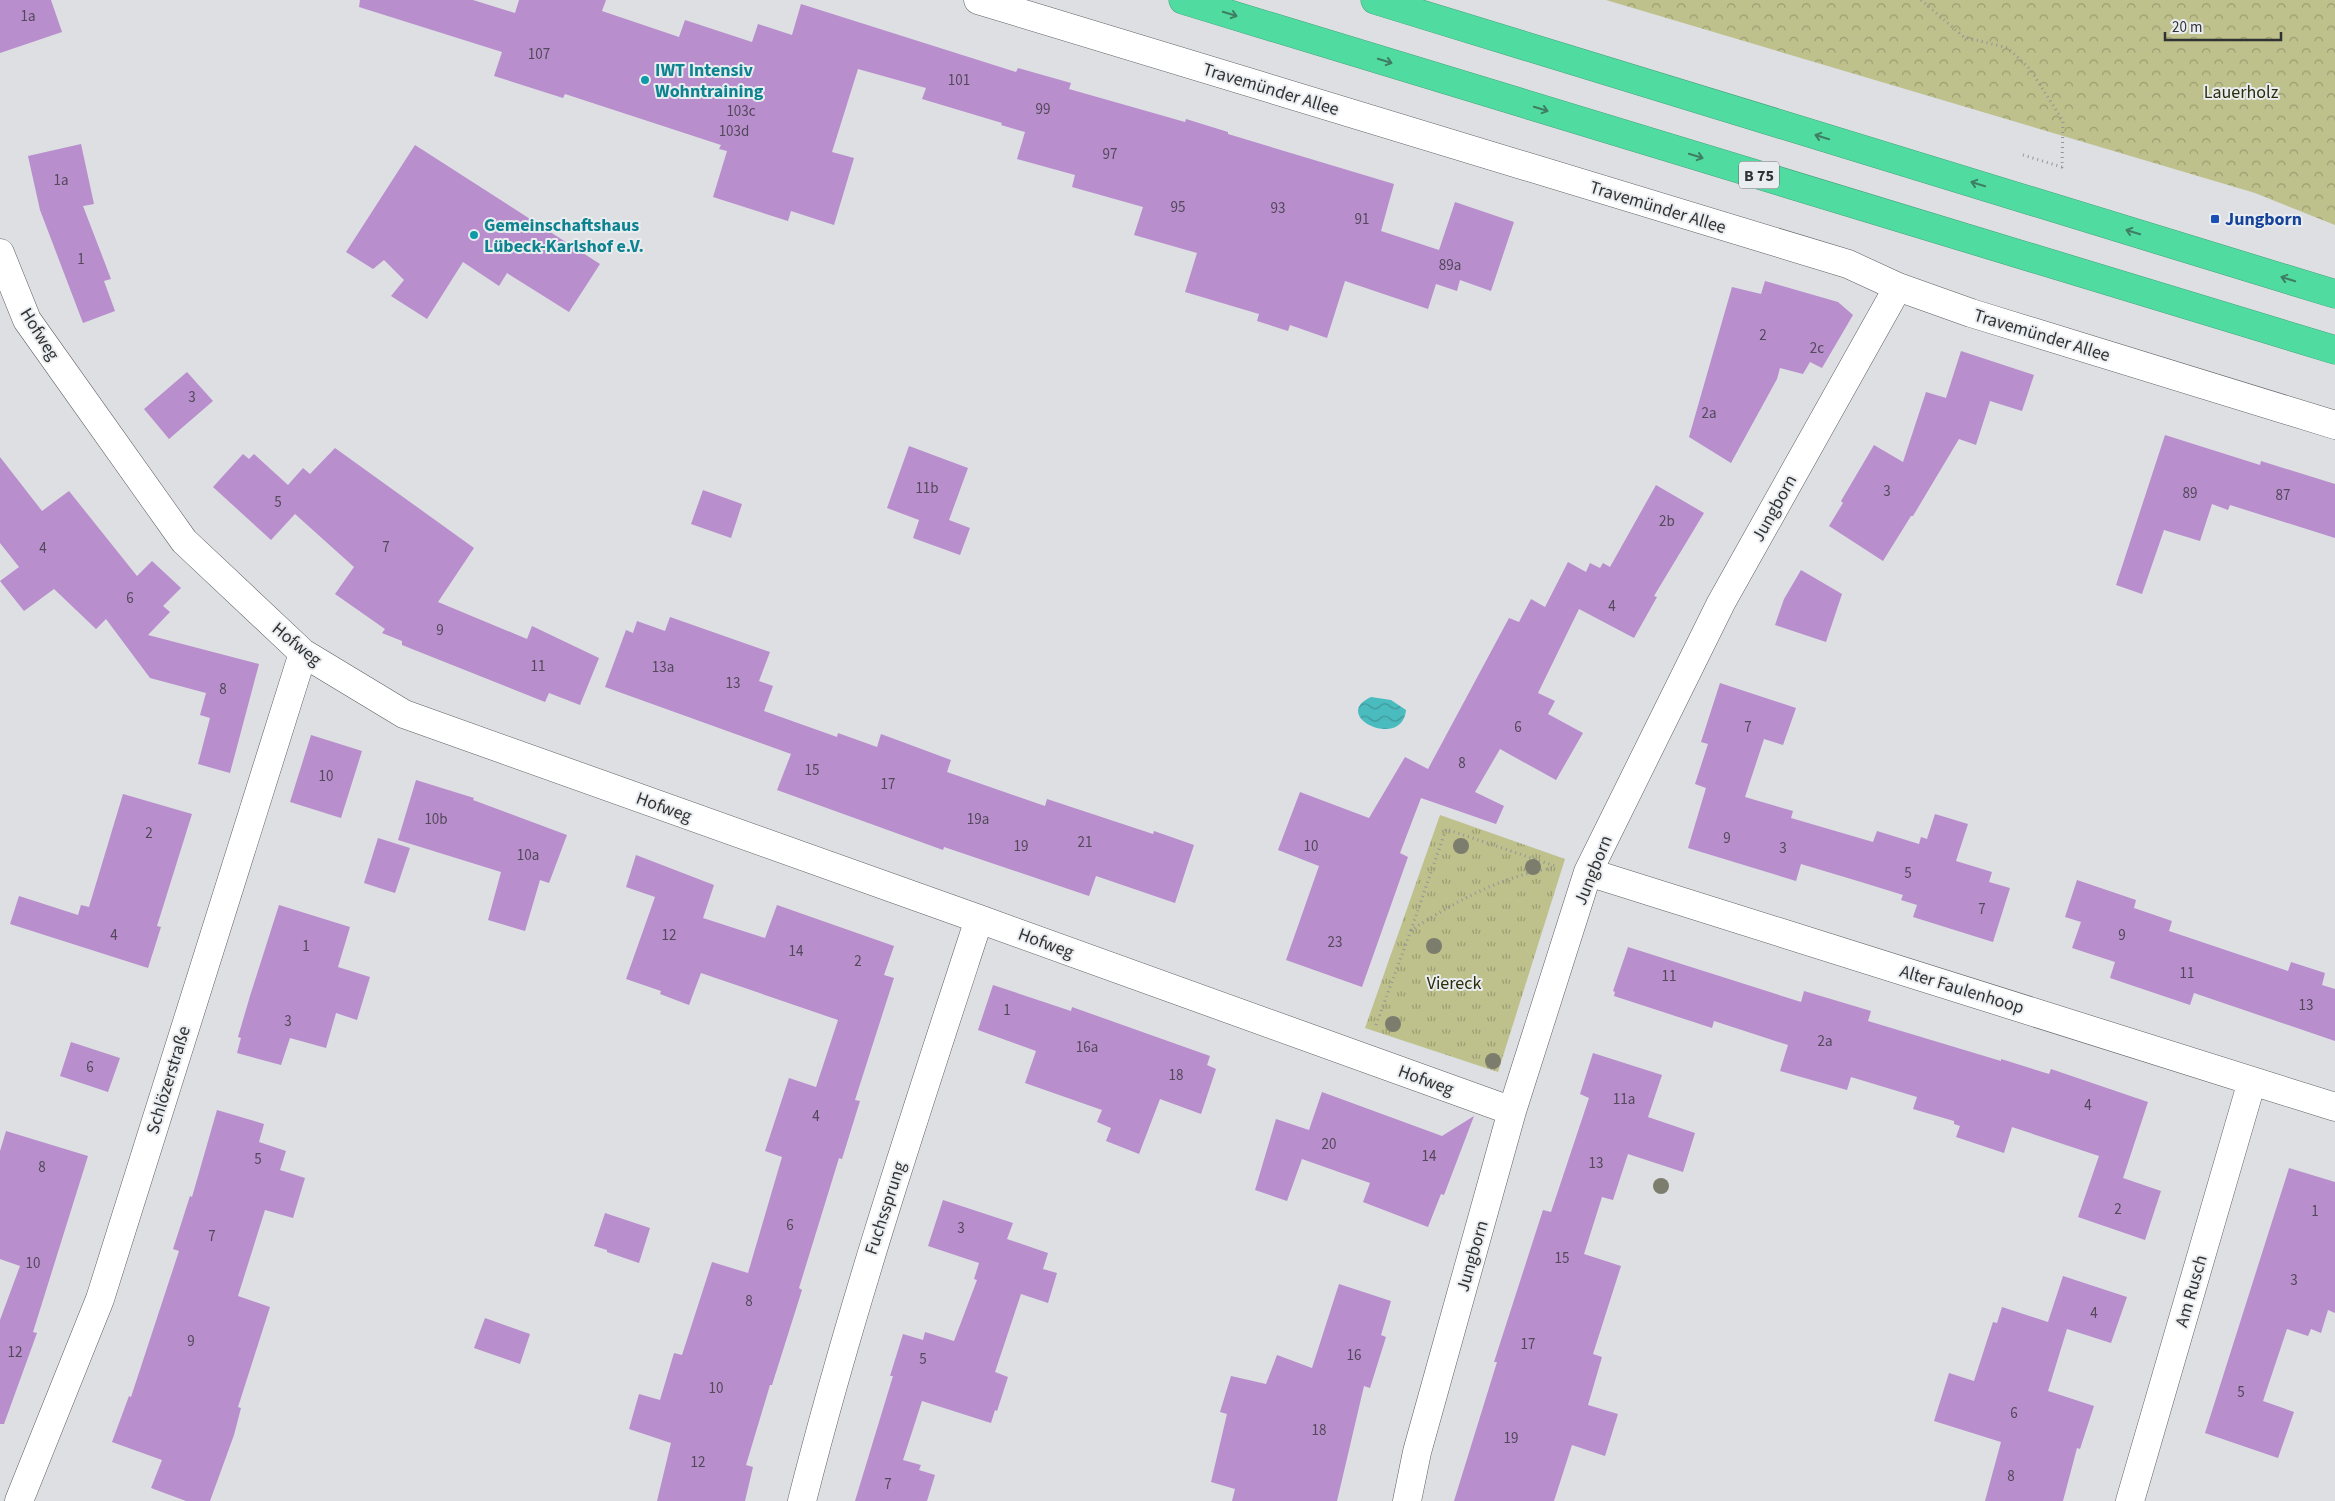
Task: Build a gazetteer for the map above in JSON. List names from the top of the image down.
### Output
{
  "streets": {
    "highway": ["B 75"],
    "street": [
      "Travemünder Allee",
      "Hofweg",
      "Jungborn",
      "Alter Faulenhoop",
      "Schlözerstraße",
      "Fuchssprung",
      "Am Rusch"
    ]
  },
  "crossings": [
    ["Travemünder Allee", "Jungborn"],
    ["Hofweg", "Jungborn"],
    ["Hofweg", "Schlözerstraße"],
    ["Hofweg", "Fuchssprung"],
    ["Jungborn", "Alter Faulenhoop"],
    ["Alter Faulenhoop", "Am Rusch"]
  ],
  "parks": ["Lauerholz", "Viereck"],
  "places": {
    "other": ["IWT Intensiv Wohntraining", "Gemeinschaftshaus Lübeck-Karlshof e.V."],
    "transit": ["Jungborn"]
  },
  "house_numbers": [
    "1a",
    "107",
    "101",
    "99",
    "103c",
    "103d",
    "97",
    "1a",
    "95",
    "93",
    "91",
    "1",
    "89a",
    "2",
    "2c",
    "3",
    "2a",
    "11b",
    "3",
    "89",
    "87",
    "5",
    "2b",
    "7",
    "4",
    "6",
    "4",
    "9",
    "11",
    "13a",
    "13",
    "8",
    "6",
    "7",
    "8",
    "15",
    "10",
    "17",
    "10b",
    "19a",
    "2",
    "9",
    "21",
    "19",
    "10",
    "3",
    "10a",
    "5",
    "7",
    "4",
    "12",
    "9",
    "23",
    "1",
    "14",
    "2",
    "11",
    "11",
    "13",
    "1",
    "3",
    "2a",
    "16a",
    "6",
    "18",
    "11a",
    "4",
    "4",
    "20",
    "14",
    "5",
    "13",
    "8",
    "2",
    "1",
    "6",
    "3",
    "7",
    "15",
    "10",
    "3",
    "8",
    "4",
    "9",
    "17",
    "12",
    "16",
    "5",
    "10",
    "5",
    "6",
    "18",
    "19",
    "12",
    "8",
    "7"
  ],
  "scale_bar": "20 m"
}
